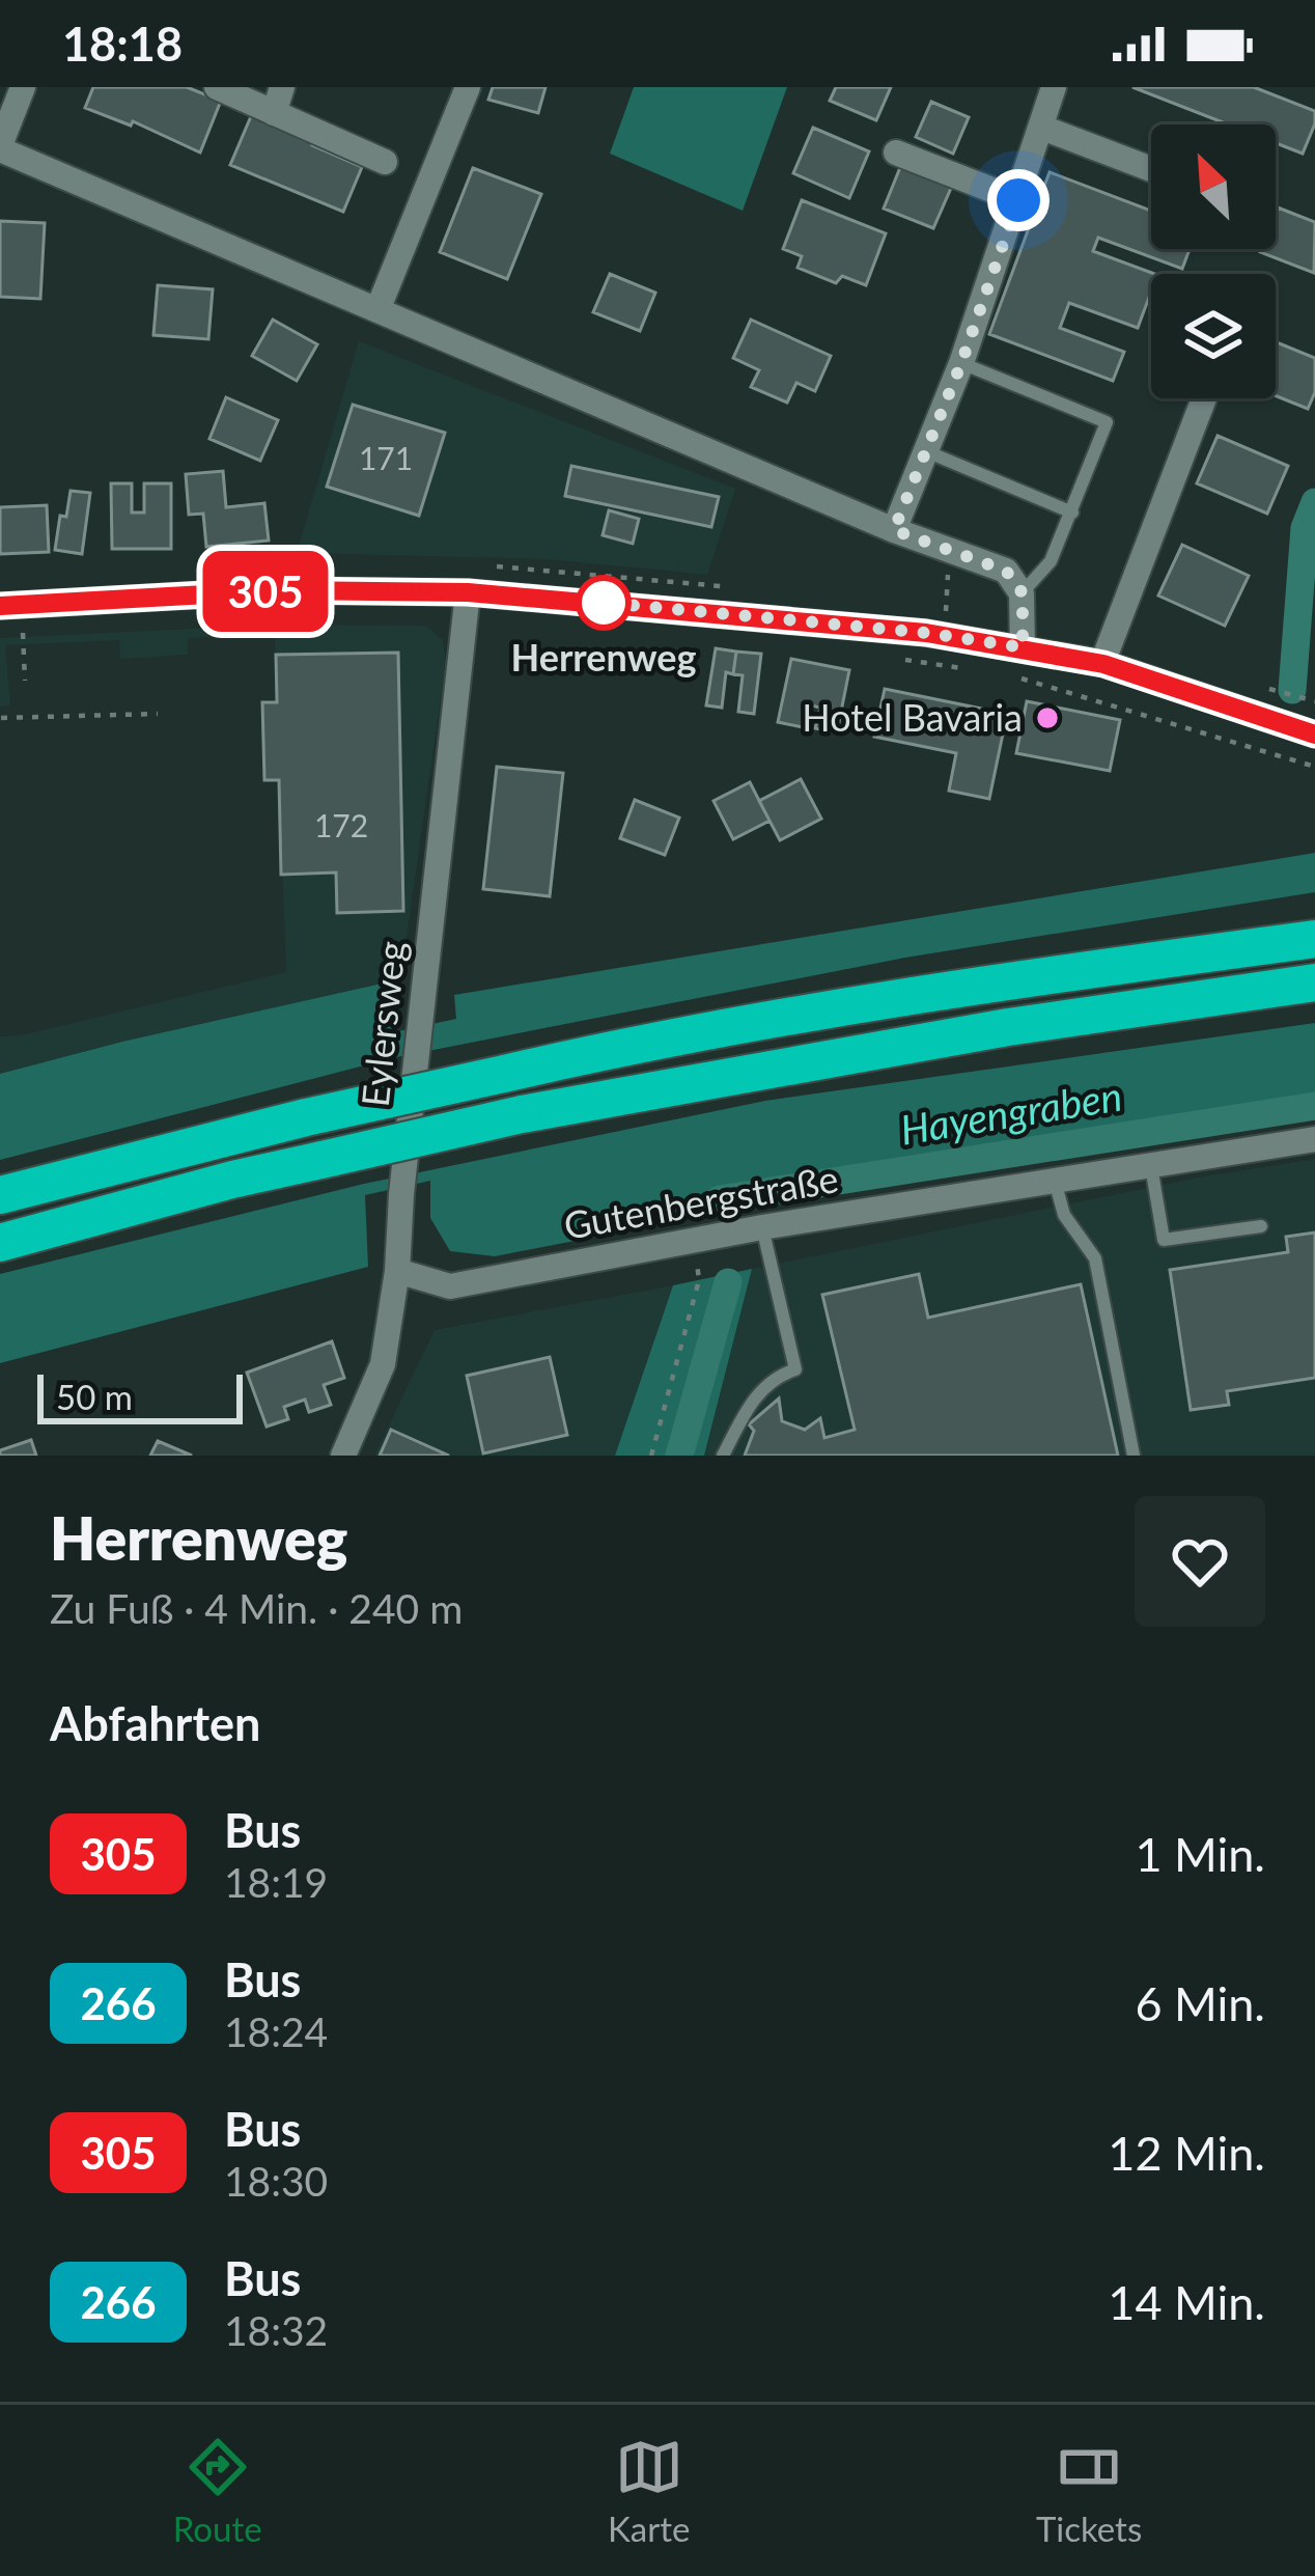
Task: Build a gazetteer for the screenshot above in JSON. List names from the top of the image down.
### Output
{
  "streets": {
    "street": ["Eylersweg", "Gutenbergstraße"]
  },
  "crossings": [
    ["Eylersweg", "Gutenbergstraße"]
  ],
  "water": ["Hayengraben"],
  "places": ["Herrenweg", "Hotel Bavaria"],
  "lines": ["bus line 305"],
  "house_numbers": ["171", "172"],
  "scale_bar": "50 m",
  "north": "top left",
  "page": {
    "status": "18:18",
    "on_map": "305",
    "scale": "50 m",
    "heading": [
      ["Herrenweg", "Zu Fuß · 4 Min. · 240 m"],
      "Abfahrten"
    ],
    "list": [
      {
        "mark": "305",
        "name": "Bus",
        "note": "18:19",
        "value": "1 Min."
      },
      {
        "mark": "266",
        "name": "Bus",
        "note": "18:24",
        "value": "6 Min."
      },
      {
        "mark": "305",
        "name": "Bus",
        "note": "18:30",
        "value": "12 Min."
      },
      {
        "mark": "266",
        "name": "Bus",
        "note": "18:32",
        "value": "14 Min."
      }
    ],
    "tabs": ["Route", "Karte", "Tickets"]
  }
}
